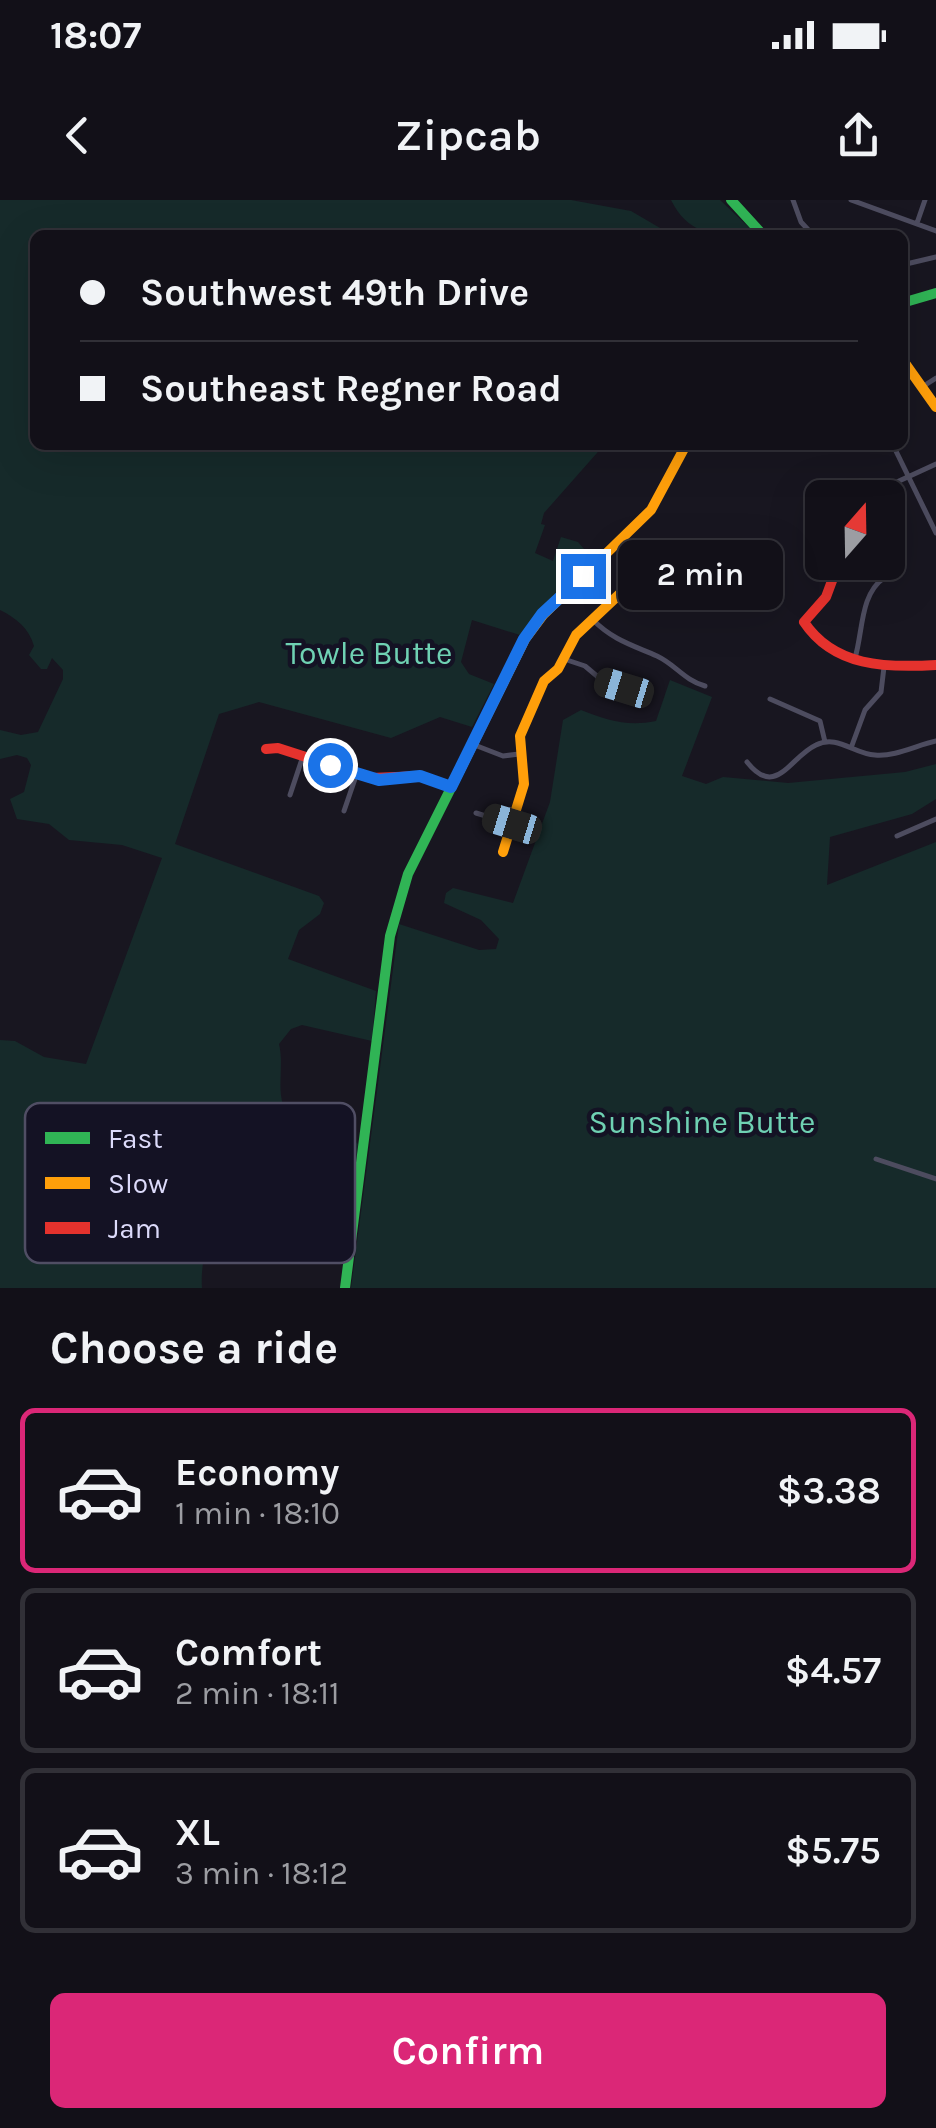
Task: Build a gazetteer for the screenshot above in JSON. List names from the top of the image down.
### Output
{
  "parks": ["Towle Butte", "Sunshine Butte"],
  "legend": ["Fast", "Slow", "Jam"],
  "north": "top",
  "page": {
    "status": "18:07",
    "header": "Zipcab",
    "banner": ["Southwest 49th Drive", "Southeast Regner Road"],
    "bubble": "2 min",
    "heading": "Choose a ride",
    "list": [
      {
        "name": "Economy",
        "note": "1 min · 18:10",
        "value": "$3.38"
      },
      {
        "name": "Comfort",
        "note": "2 min · 18:11",
        "value": "$4.57"
      },
      {
        "name": "XL",
        "note": "3 min · 18:12",
        "value": "$5.75"
      }
    ],
    "buttons": "Confirm"
  }
}
